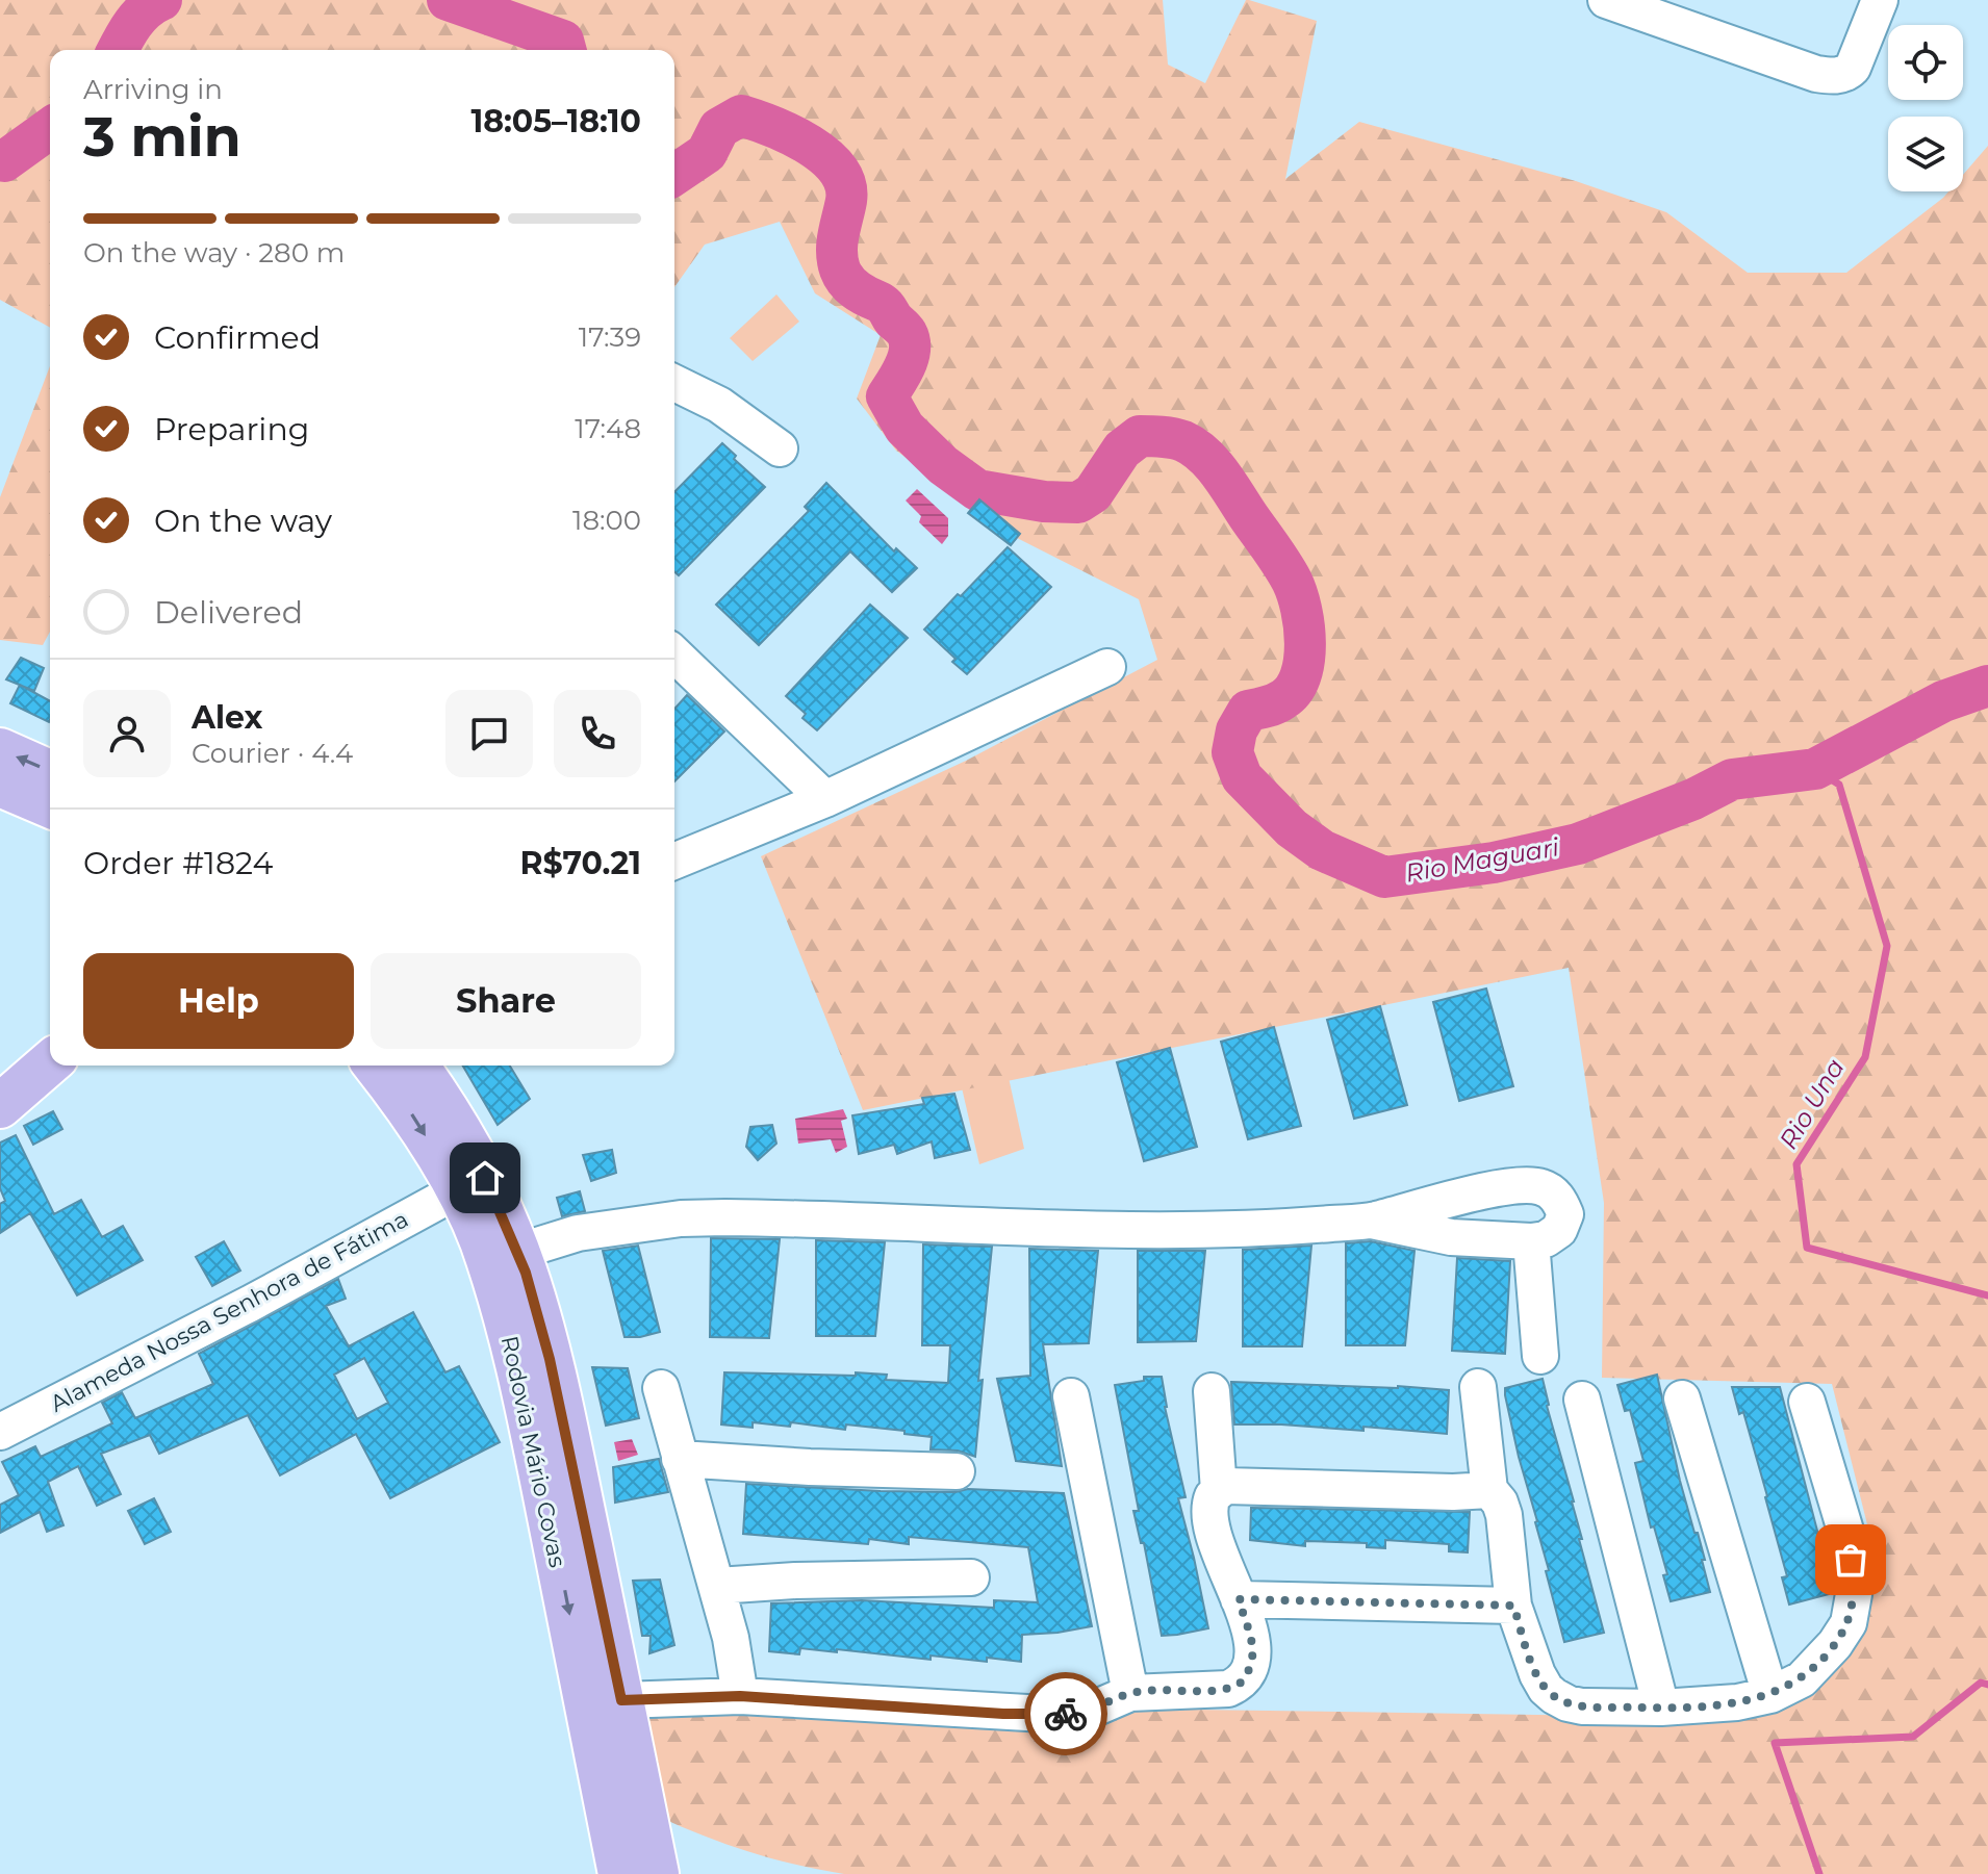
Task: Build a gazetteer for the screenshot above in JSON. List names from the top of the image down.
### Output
{
  "streets": {
    "main road": ["Rodovia Mário Covas"],
    "street": ["Alameda Nossa Senhora de Fátima"]
  },
  "crossings": [
    ["Alameda Nossa Senhora de Fátima", "Rodovia Mário Covas"]
  ],
  "water": ["Rio Maguari", "Rio Una"],
  "page": {
    "heading": ["3 min", "Arriving in", "18:05–18:10"],
    "panel": [
      "Alex",
      "Courier · 4.4",
      "Order #1824",
      "R$70.21"
    ],
    "bar": "On the way · 280 m",
    "list": [
      ["Confirmed", "17:39"],
      ["Preparing", "17:48"],
      ["On the way", "18:00"],
      "Delivered"
    ],
    "buttons": ["Help", "Share"]
  }
}
